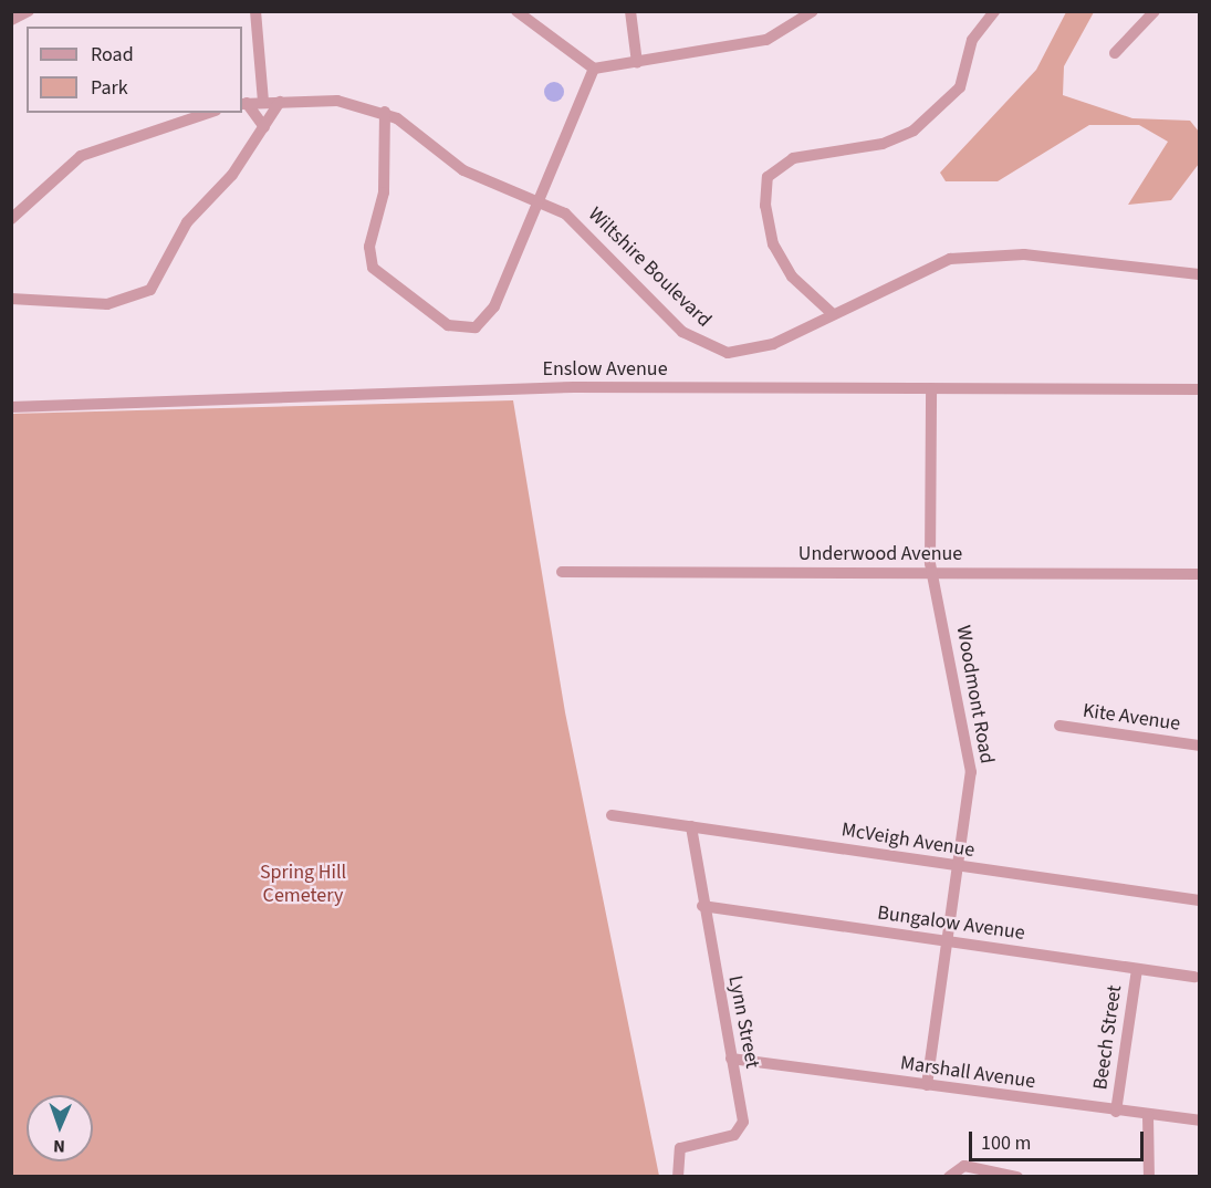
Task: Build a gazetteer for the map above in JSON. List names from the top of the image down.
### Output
{
  "streets": {
    "street": [
      "Wiltshire Boulevard",
      "Enslow Avenue",
      "Underwood Avenue",
      "Woodmont Road",
      "Kite Avenue",
      "McVeigh Avenue",
      "Bungalow Avenue",
      "Lynn Street",
      "Beech Street",
      "Marshall Avenue"
    ]
  },
  "crossings": [
    ["Enslow Avenue", "Woodmont Road"],
    ["Underwood Avenue", "Woodmont Road"],
    ["Woodmont Road", "McVeigh Avenue"],
    ["Woodmont Road", "Bungalow Avenue"],
    ["Woodmont Road", "Marshall Avenue"],
    ["McVeigh Avenue", "Lynn Street"],
    ["Bungalow Avenue", "Lynn Street"],
    ["Bungalow Avenue", "Beech Street"],
    ["Lynn Street", "Marshall Avenue"],
    ["Beech Street", "Marshall Avenue"]
  ],
  "parks": ["Spring Hill Cemetery"],
  "legend": ["Road", "Park"],
  "scale_bar": "100 m",
  "north": "bottom"
}
